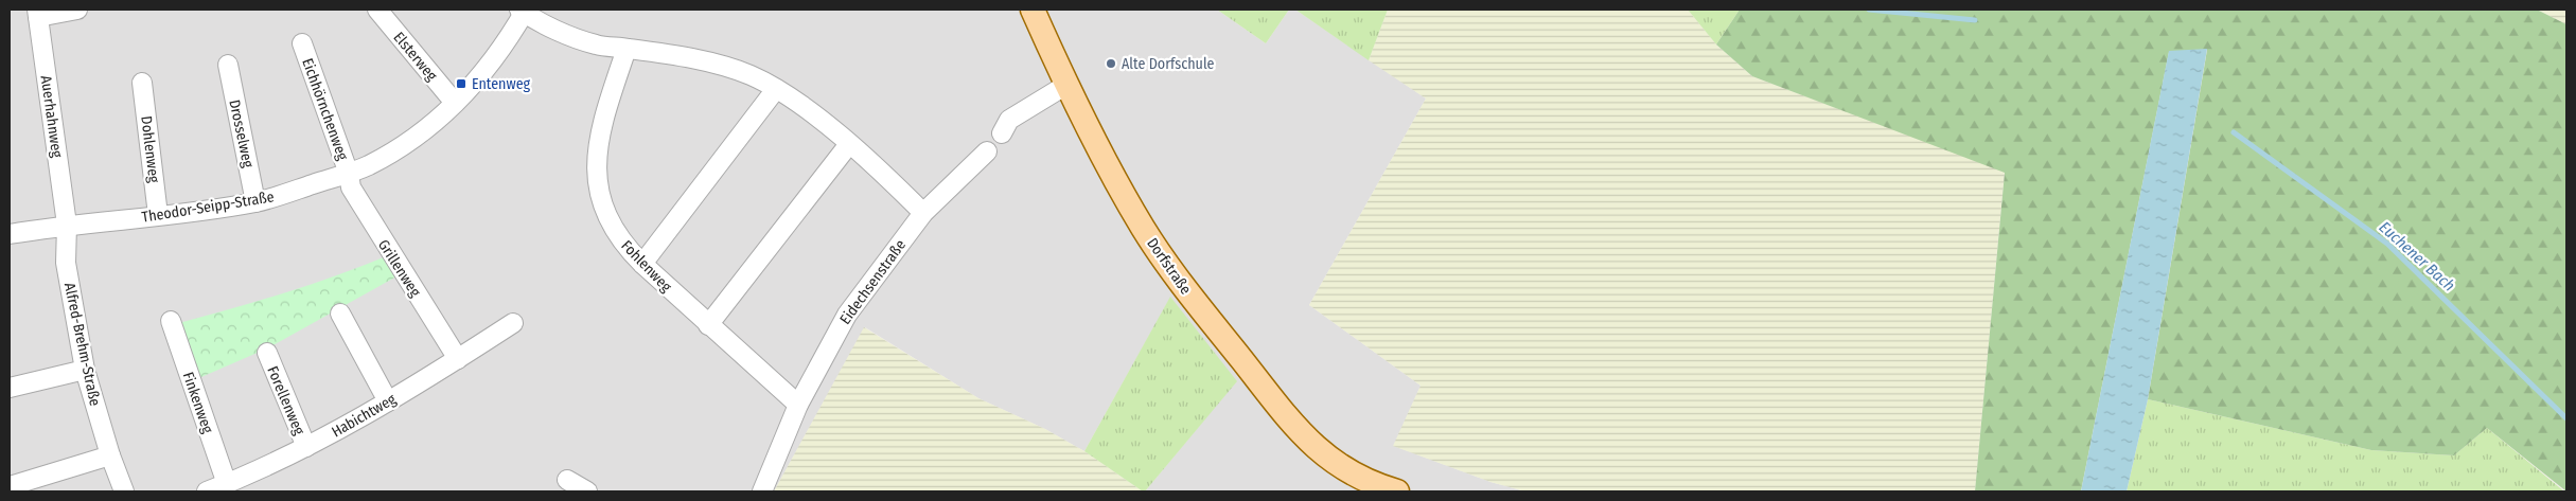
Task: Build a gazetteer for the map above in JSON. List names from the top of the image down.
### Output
{
  "streets": {
    "main road": ["Dorfstraße"],
    "street": [
      "Elsterweg",
      "Eichhörnchenweg",
      "Auerhahnweg",
      "Drosselweg",
      "Dohlenweg",
      "Theodor-Seipp-Straße",
      "Fohlenweg",
      "Grillenweg",
      "Eidechsenstraße",
      "Alfred-Brehm-Straße",
      "Forellenweg",
      "Finkenweg",
      "Habichtweg"
    ]
  },
  "crossings": [
    ["Elsterweg", "Theodor-Seipp-Straße"],
    ["Eichhörnchenweg", "Theodor-Seipp-Straße"],
    ["Eichhörnchenweg", "Grillenweg"],
    ["Auerhahnweg", "Theodor-Seipp-Straße"],
    ["Auerhahnweg", "Alfred-Brehm-Straße"],
    ["Drosselweg", "Theodor-Seipp-Straße"],
    ["Dohlenweg", "Theodor-Seipp-Straße"],
    ["Theodor-Seipp-Straße", "Grillenweg"],
    ["Theodor-Seipp-Straße", "Alfred-Brehm-Straße"],
    ["Fohlenweg", "Eidechsenstraße"],
    ["Grillenweg", "Habichtweg"],
    ["Forellenweg", "Habichtweg"],
    ["Finkenweg", "Habichtweg"]
  ],
  "water": ["Euchener Bach"],
  "places": {
    "other": ["Alte Dorfschule"],
    "transit": ["Entenweg"]
  }
}
